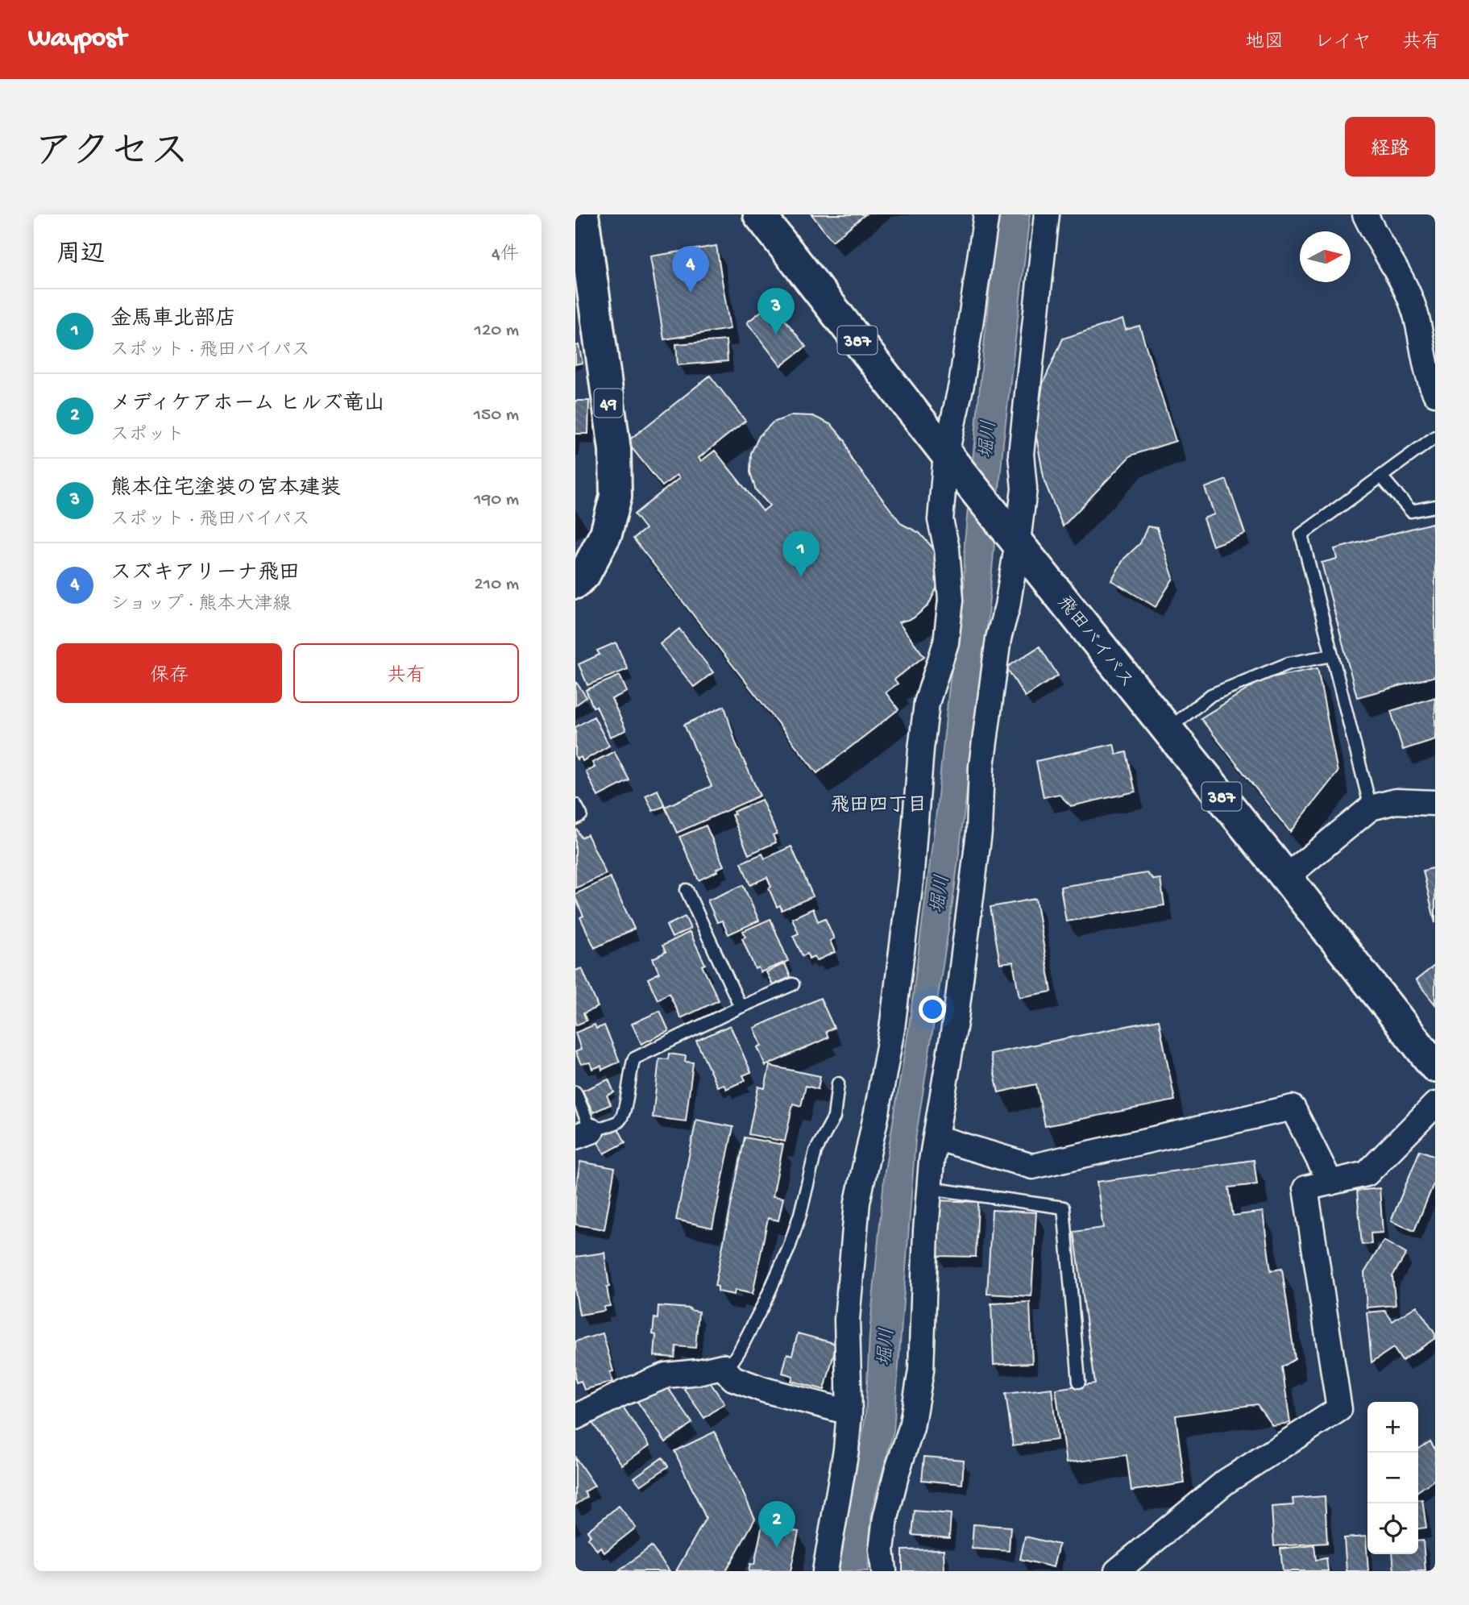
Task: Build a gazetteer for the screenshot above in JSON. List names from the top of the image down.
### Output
{
  "streets": {
    "main road": ["387", "49", "飛田バイパス"]
  },
  "districts": ["飛田四丁目"],
  "water": ["堀川"],
  "north": "right",
  "page": {
    "header": "Waypost",
    "nav": ["地図", "レイヤ", "共有"],
    "title": "アクセス",
    "buttons": [
      "経路",
      ["保存", "共有"]
    ],
    "heading": ["周辺", "4件"],
    "pins": [
      "4",
      "3",
      "1",
      "2"
    ],
    "list": [
      {
        "mark": "1",
        "name": "金馬車北部店",
        "note": "スポット · 飛田バイパス",
        "value": "120 m"
      },
      {
        "mark": "2",
        "name": "メディケアホーム ヒルズ竜山",
        "note": "スポット",
        "value": "150 m"
      },
      {
        "mark": "3",
        "name": "熊本住宅塗装の宮本建装",
        "note": "スポット · 飛田バイパス",
        "value": "190 m"
      },
      {
        "mark": "4",
        "name": "スズキアリーナ飛田",
        "note": "ショップ · 熊本大津線",
        "value": "210 m"
      }
    ],
    "map_buttons": ["+", "−"]
  }
}
